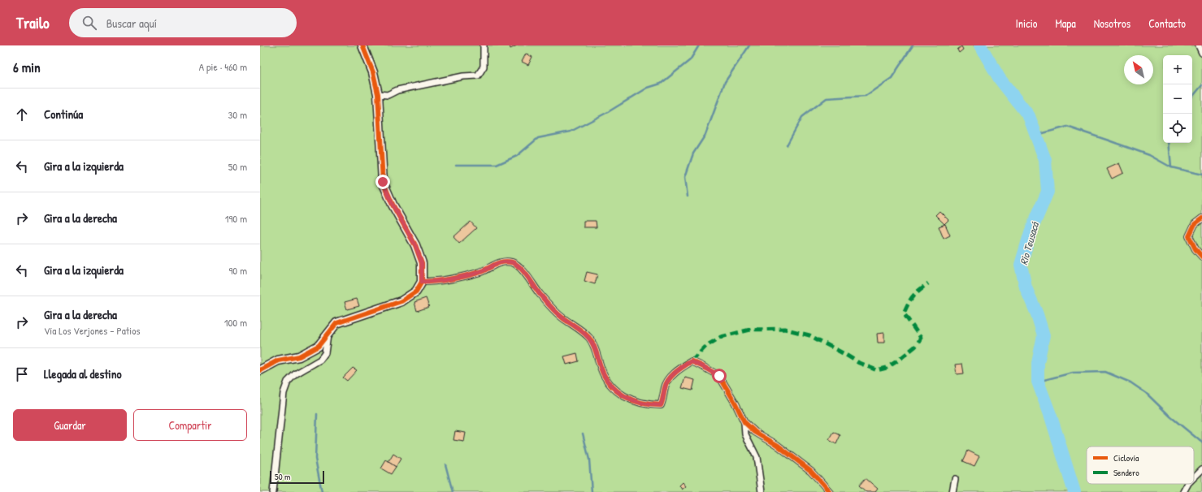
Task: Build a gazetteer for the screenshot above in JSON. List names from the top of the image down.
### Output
{
  "water": ["Río Teusacá"],
  "legend": ["Ciclovía", "Sendero"],
  "scale_bar": "50 m",
  "north": "top left",
  "page": {
    "header": "Trailo",
    "search": "Buscar aquí",
    "nav": [
      "Inicio",
      "Mapa",
      "Nosotros",
      "Contacto"
    ],
    "heading": ["6 min", "A pie · 460 m"],
    "map_buttons": ["+", "−"],
    "list": [
      ["Continúa", "30 m"],
      ["Gira a la izquierda", "50 m"],
      ["Gira a la derecha", "190 m"],
      ["Gira a la izquierda", "90 m"],
      ["Gira a la derecha", "Vía Los Verjones - Patios", "100 m"],
      "Llegada al destino"
    ],
    "buttons": ["Guardar", "Compartir"],
    "scale": "50 m"
  }
}
